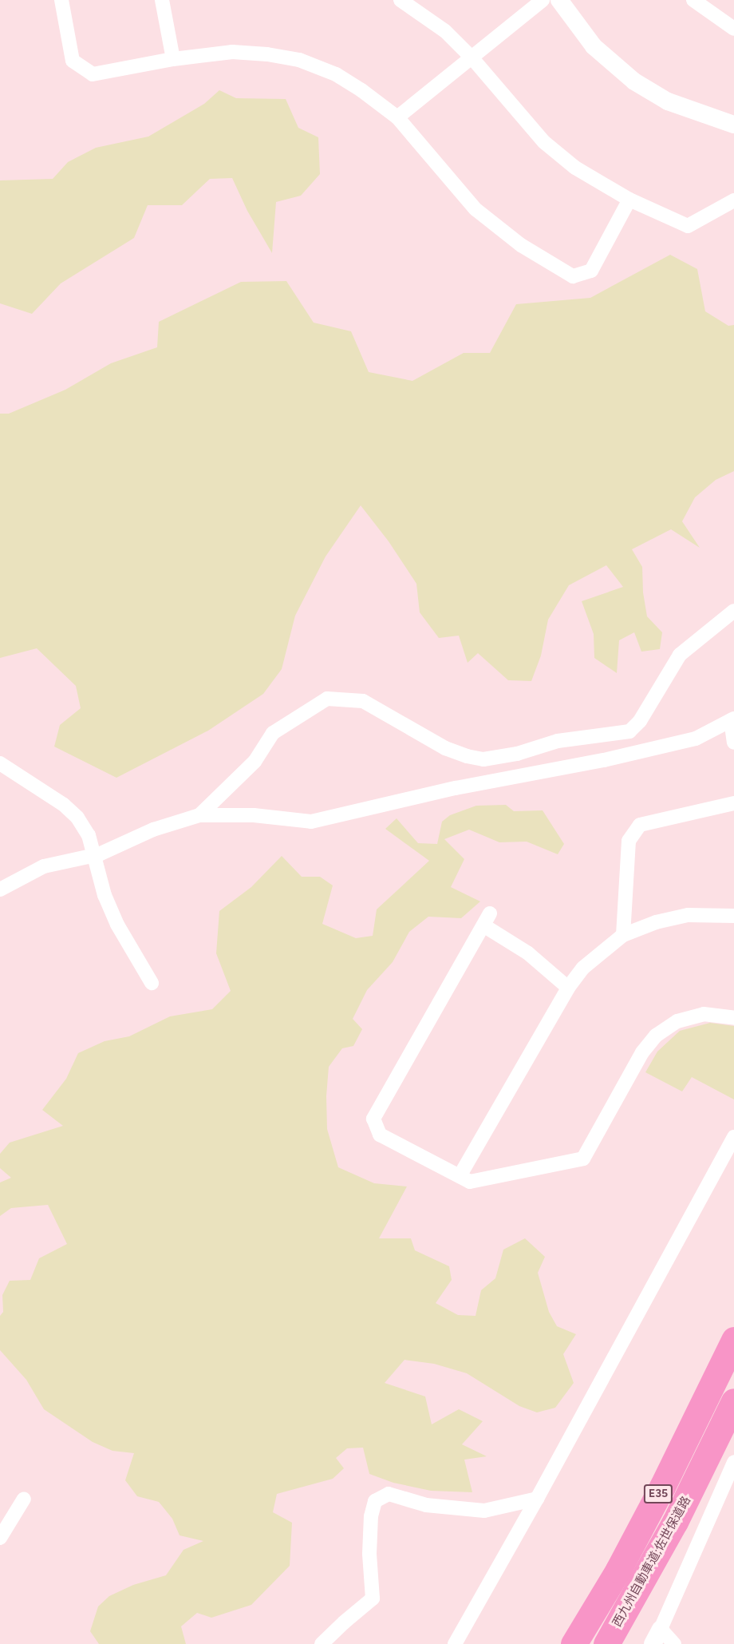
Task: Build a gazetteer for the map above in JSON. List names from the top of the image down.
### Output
{
  "streets": {
    "highway": ["E35", "西九州自動車道;佐世保道路"]
  }
}
